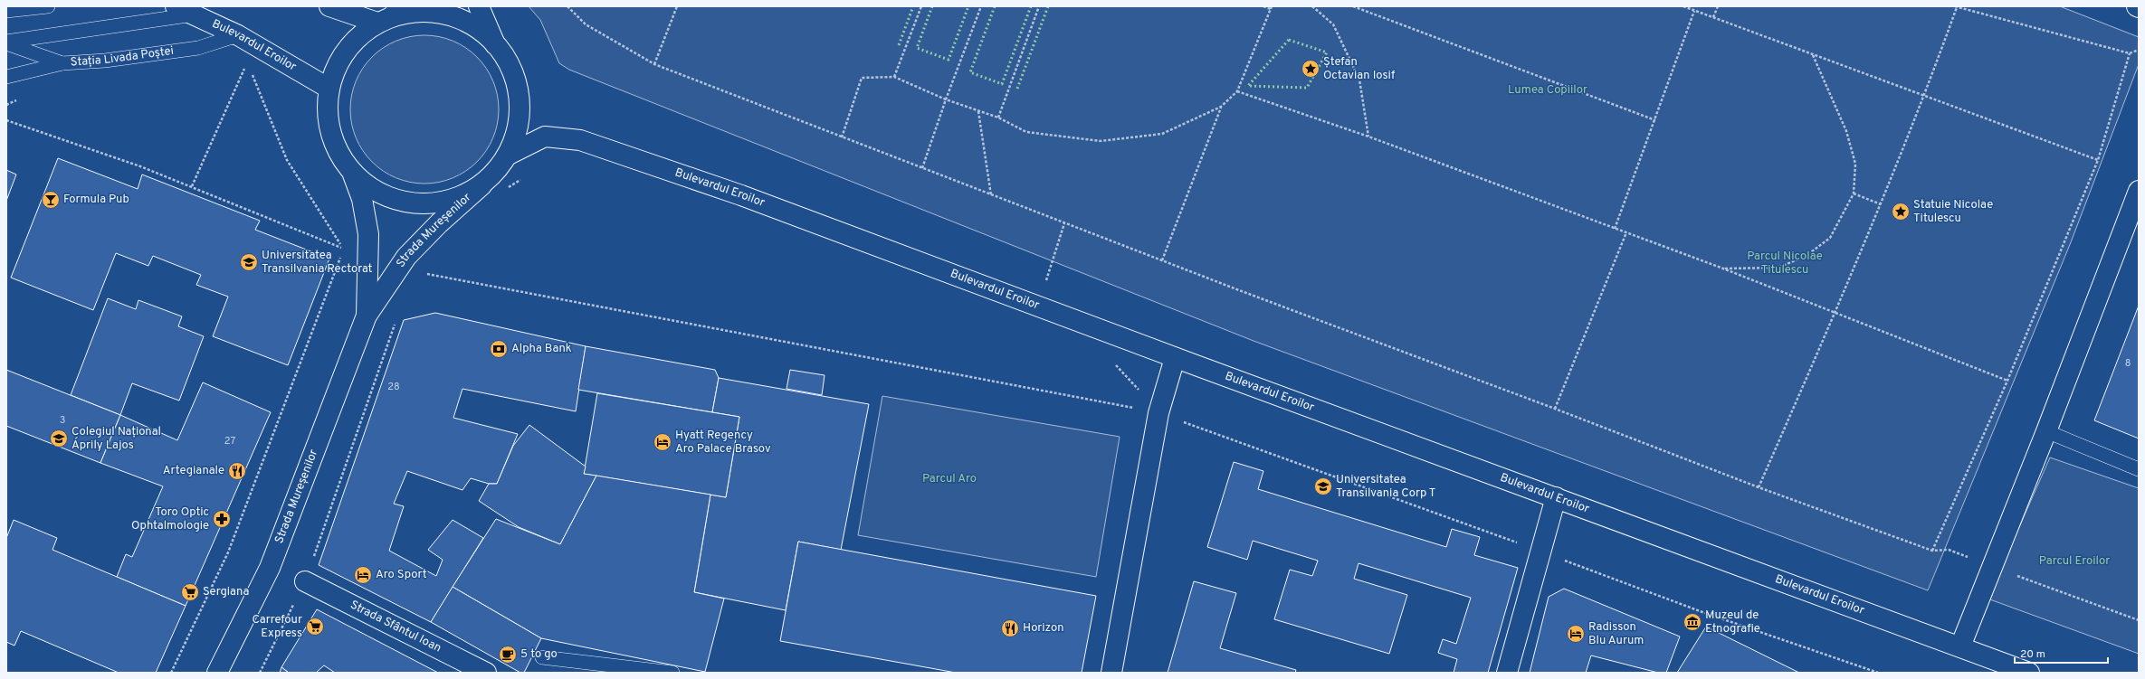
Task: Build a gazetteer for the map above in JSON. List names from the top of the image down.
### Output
{
  "streets": {
    "main road": ["Bulevardul Eroilor", "Strada Mureșenilor", "Strada Sfântul Ioan"],
    "lane": ["Stația Livada Poștei"]
  },
  "crossings": [
    ["Bulevardul Eroilor", "Stația Livada Poștei"]
  ],
  "parks": [
    "Lumea Copiilor",
    "Parcul Nicolae Titulescu",
    "Parcul Aro",
    "Parcul Eroilor"
  ],
  "places": {
    "place": ["Ștefan Octavian Iosif", "Statuie Nicolae Titulescu"],
    "bar": ["Formula Pub"],
    "school or university": ["Universitatea Transilvania Rectorat", "Colegiul Național Áprily Lajos", "Universitatea Transilvania Corp T"],
    "bank": ["Alpha Bank"],
    "hotel": ["Hyatt Regency Aro Palace Brasov", "Aro Sport", "Radisson Blu Aurum"],
    "restaurant": ["Artegianale", "Horizon"],
    "pharmacy": ["Toro Optic Ophtalmologie"],
    "supermarket": ["Sergiana", "Carrefour Express"],
    "museum": ["Muzeul de Etnografie"],
    "cafe": ["5 to go"]
  },
  "house_numbers": [
    "8",
    "28",
    "3",
    "27"
  ],
  "scale_bar": "20 m"
}
